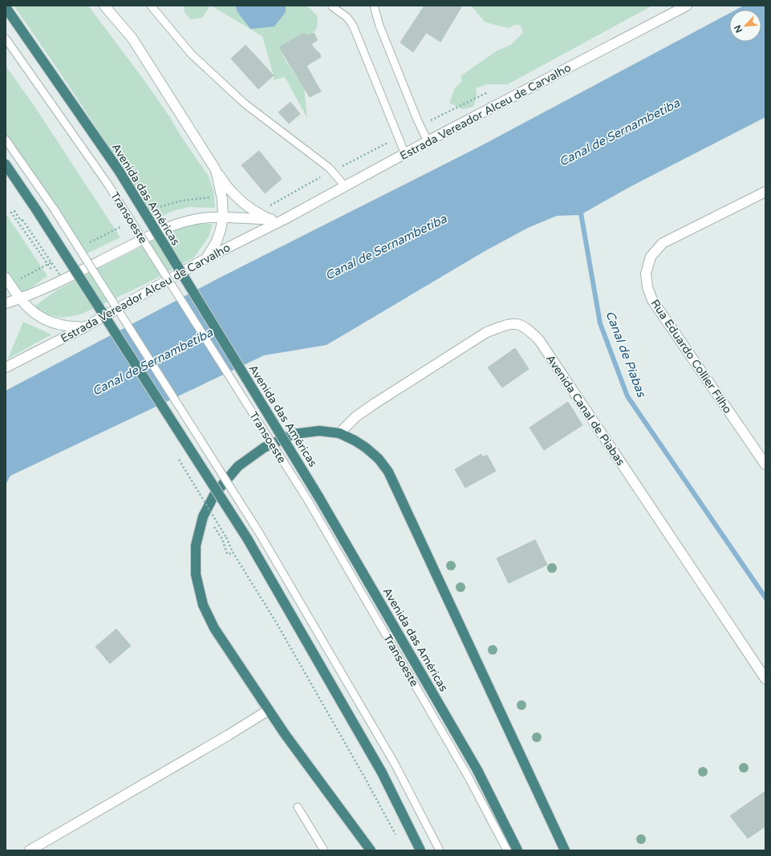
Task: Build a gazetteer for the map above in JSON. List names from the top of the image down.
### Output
{
  "streets": {
    "highway": ["Avenida das Américas"],
    "street": ["Estrada Vereador Alceu de Carvalho", "Rua Eduardo Collier Filho", "Avenida Canal de Piabas"],
    "lane": ["Transoeste"]
  },
  "water": ["Canal de Sernambetiba", "Canal de Piabas"],
  "north": "bottom left"
}
